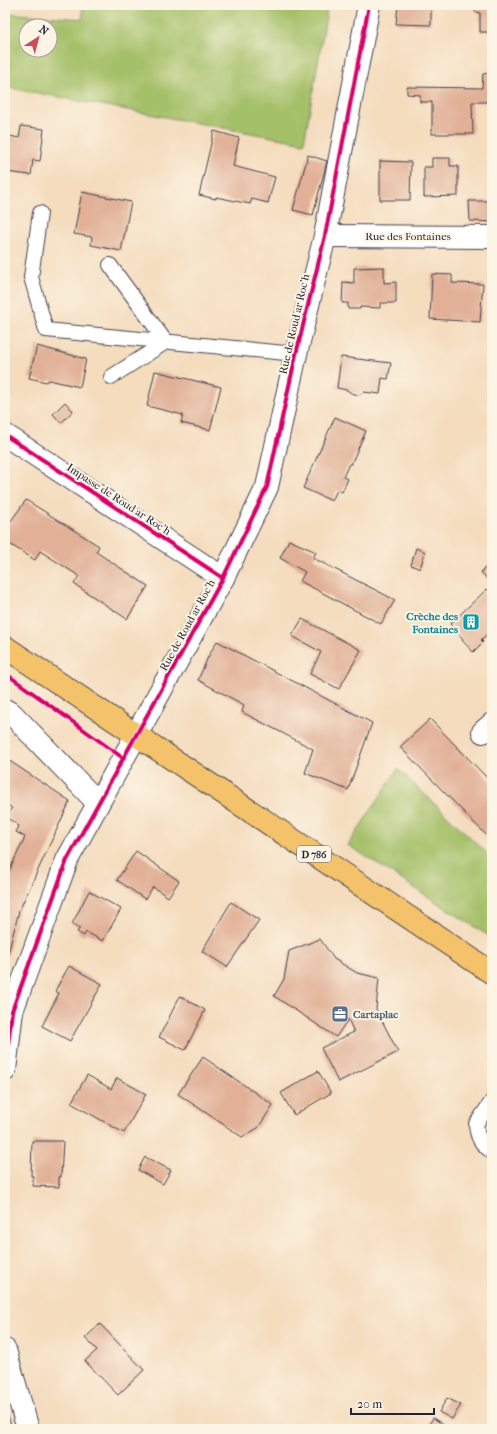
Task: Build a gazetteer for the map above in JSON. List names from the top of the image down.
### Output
{
  "streets": {
    "main road": ["D 786"],
    "street": ["Rue des Fontaines", "Rue de Roud ar Roc'h", "Impasse de Roud ar Roc'h"]
  },
  "crossings": [
    ["Rue des Fontaines", "Rue de Roud ar Roc'h"],
    ["Rue de Roud ar Roc'h", "Impasse de Roud ar Roc'h"],
    ["Rue de Roud ar Roc'h", "D 786"]
  ],
  "places": {
    "building": ["Crèche des Fontaines"],
    "office": ["Cartaplac"]
  },
  "scale_bar": "20 m",
  "north": "top right"
}
